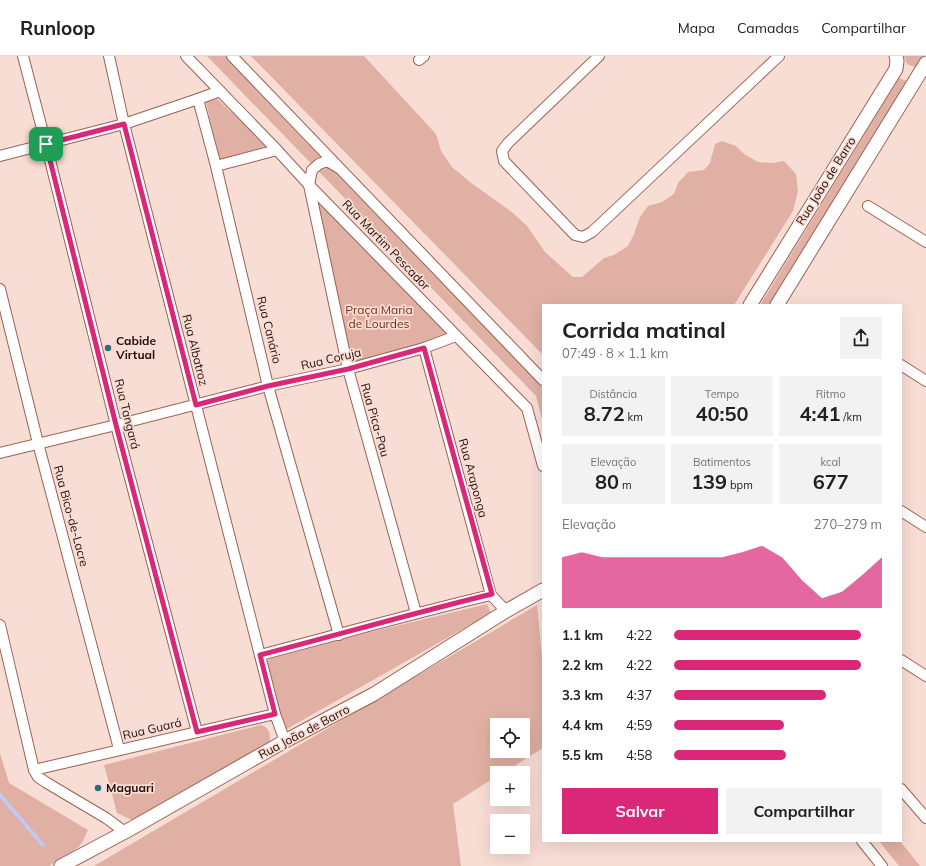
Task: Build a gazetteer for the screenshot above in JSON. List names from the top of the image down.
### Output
{
  "streets": {
    "street": [
      "Rua João de Barro",
      "Rua Martim Pescador",
      "Rua Canário",
      "Rua Albatroz",
      "Rua Coruja",
      "Rua Tangará",
      "Rua Pica-Pau",
      "Rua Araponga",
      "Rua Bico-de-Lacre",
      "Rua Guará"
    ]
  },
  "crossings": [
    ["Rua João de Barro", "Rua Albatroz"],
    ["Rua João de Barro", "Rua Araponga"],
    ["Rua Martim Pescador", "Rua Coruja"],
    ["Rua Martim Pescador", "Rua Pica-Pau"],
    ["Rua Canário", "Rua Coruja"],
    ["Rua Albatroz", "Rua Coruja"],
    ["Rua Albatroz", "Rua Guará"],
    ["Rua Coruja", "Rua Tangará"],
    ["Rua Coruja", "Rua Pica-Pau"],
    ["Rua Coruja", "Rua Araponga"],
    ["Rua Coruja", "Rua Bico-de-Lacre"],
    ["Rua Tangará", "Rua Guará"],
    ["Rua Bico-de-Lacre", "Rua Guará"]
  ],
  "parks": ["Praça Maria de Lourdes"],
  "places": ["Cabide Virtual", "Maguari"],
  "page": {
    "header": "Runloop",
    "nav": ["Mapa", "Camadas", "Compartilhar"],
    "heading": ["Corrida matinal", "07:49 · 8 × 1.1 km"],
    "stats": [
      ["Distância", "8.72 km"],
      ["Tempo", "40:50"],
      ["Ritmo", "4:41 /km"],
      ["Elevação", "80 m"],
      ["Batimentos", "139 bpm"],
      ["kcal", "677"]
    ],
    "chart": ["Elevação", "270–279 m"],
    "list": [
      {
        "name": "1.1 km",
        "note": "4:22"
      },
      {
        "name": "2.2 km",
        "note": "4:22"
      },
      {
        "name": "3.3 km",
        "note": "4:37"
      },
      {
        "name": "4.4 km",
        "note": "4:59"
      },
      {
        "name": "5.5 km",
        "note": "4:58"
      }
    ],
    "map_buttons": ["+", "−"],
    "buttons": ["Salvar", "Compartilhar"]
  }
}
